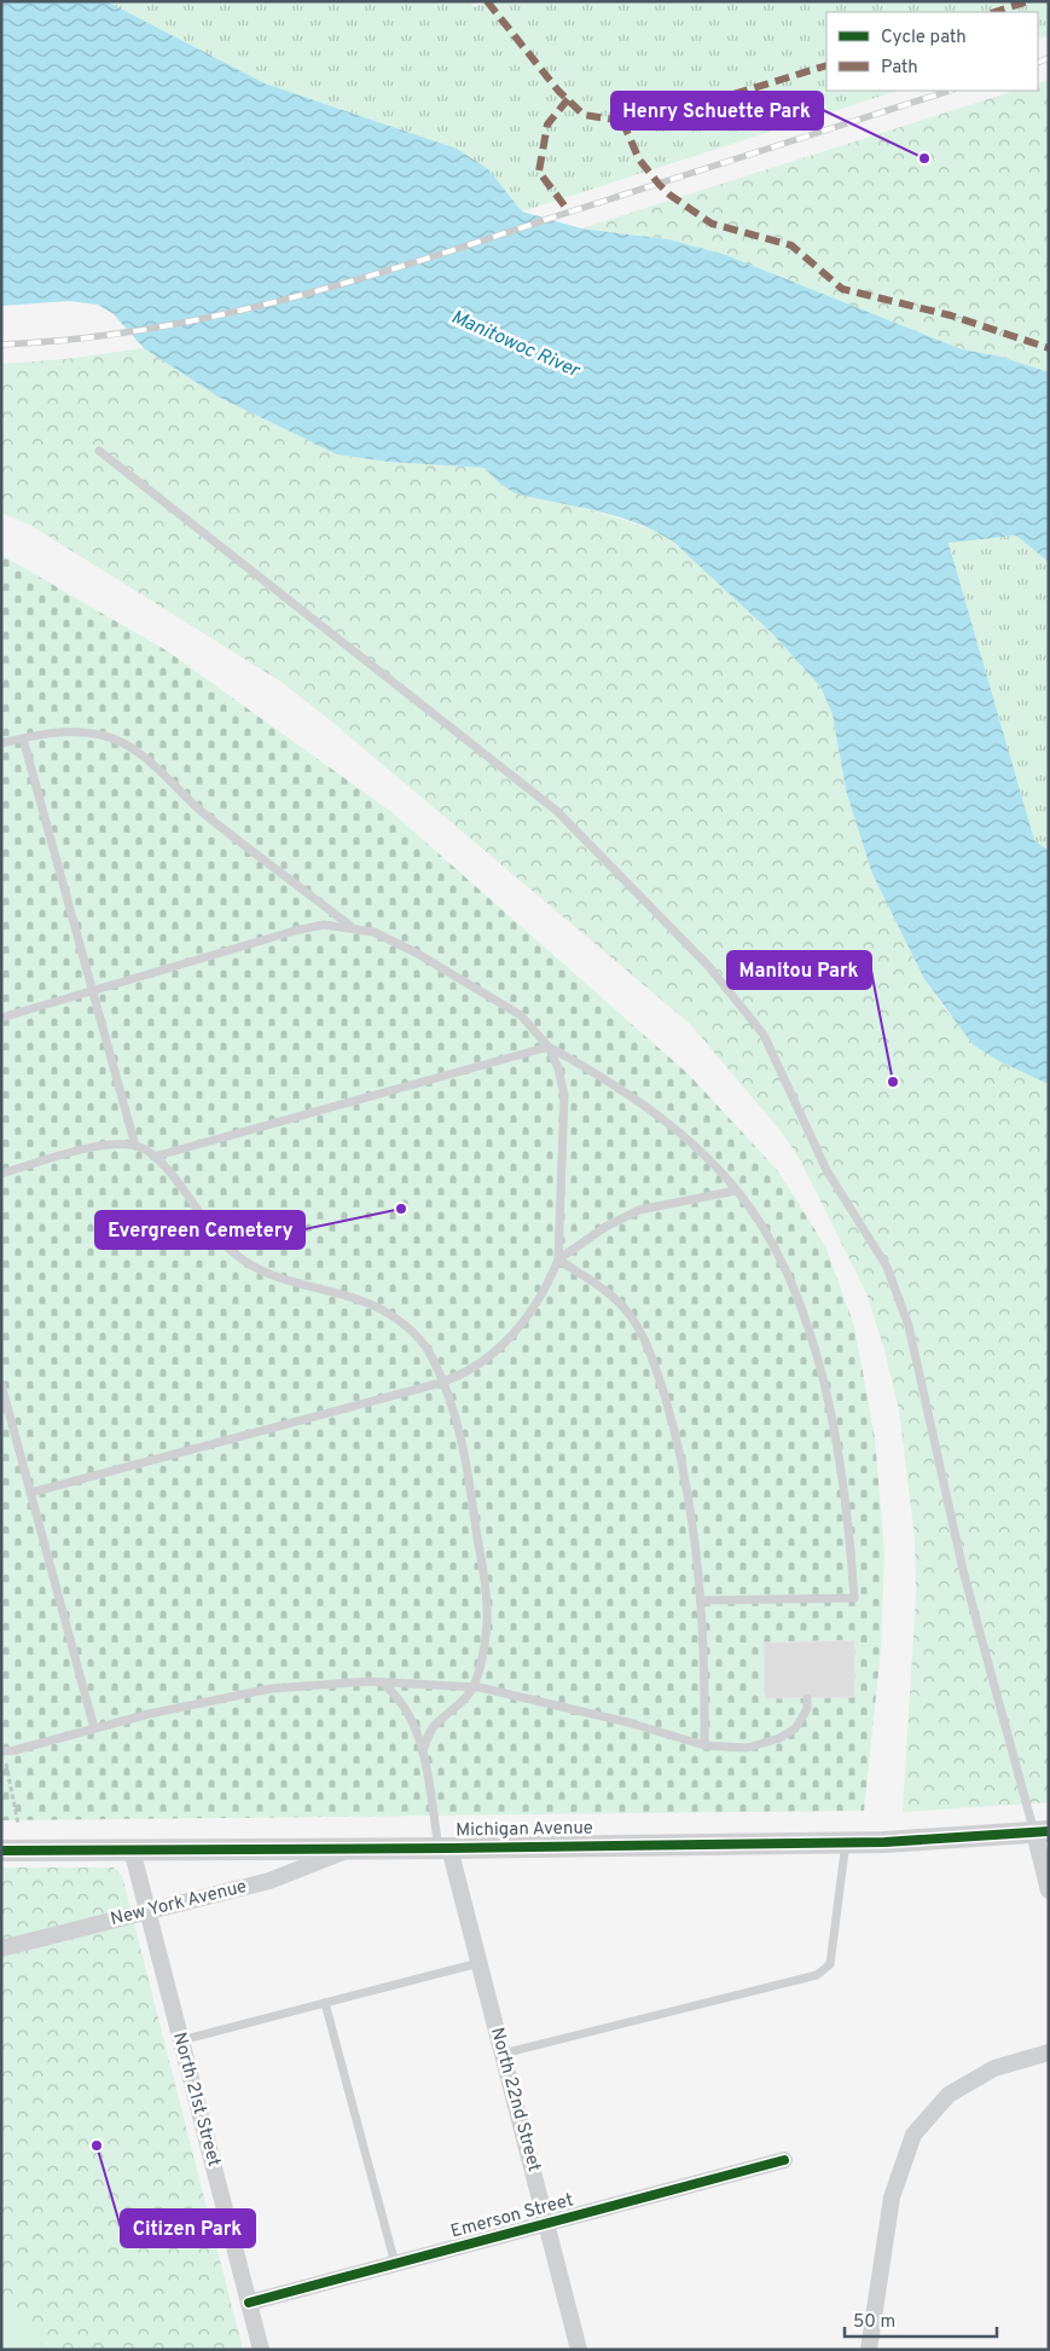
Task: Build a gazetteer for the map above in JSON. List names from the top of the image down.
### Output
{
  "streets": {
    "street": [
      "Michigan Avenue",
      "New York Avenue",
      "North 21st Street",
      "North 22nd Street",
      "Emerson Street"
    ]
  },
  "crossings": [
    ["Michigan Avenue", "New York Avenue"],
    ["Michigan Avenue", "North 21st Street"],
    ["Michigan Avenue", "North 22nd Street"],
    ["New York Avenue", "North 21st Street"],
    ["North 21st Street", "Emerson Street"],
    ["North 22nd Street", "Emerson Street"]
  ],
  "water": ["Manitowoc River"],
  "places": [
    "Henry Schuette Park",
    "Manitou Park",
    "Evergreen Cemetery",
    "Citizen Park"
  ],
  "legend": ["Cycle path", "Path"],
  "scale_bar": "50 m"
}
